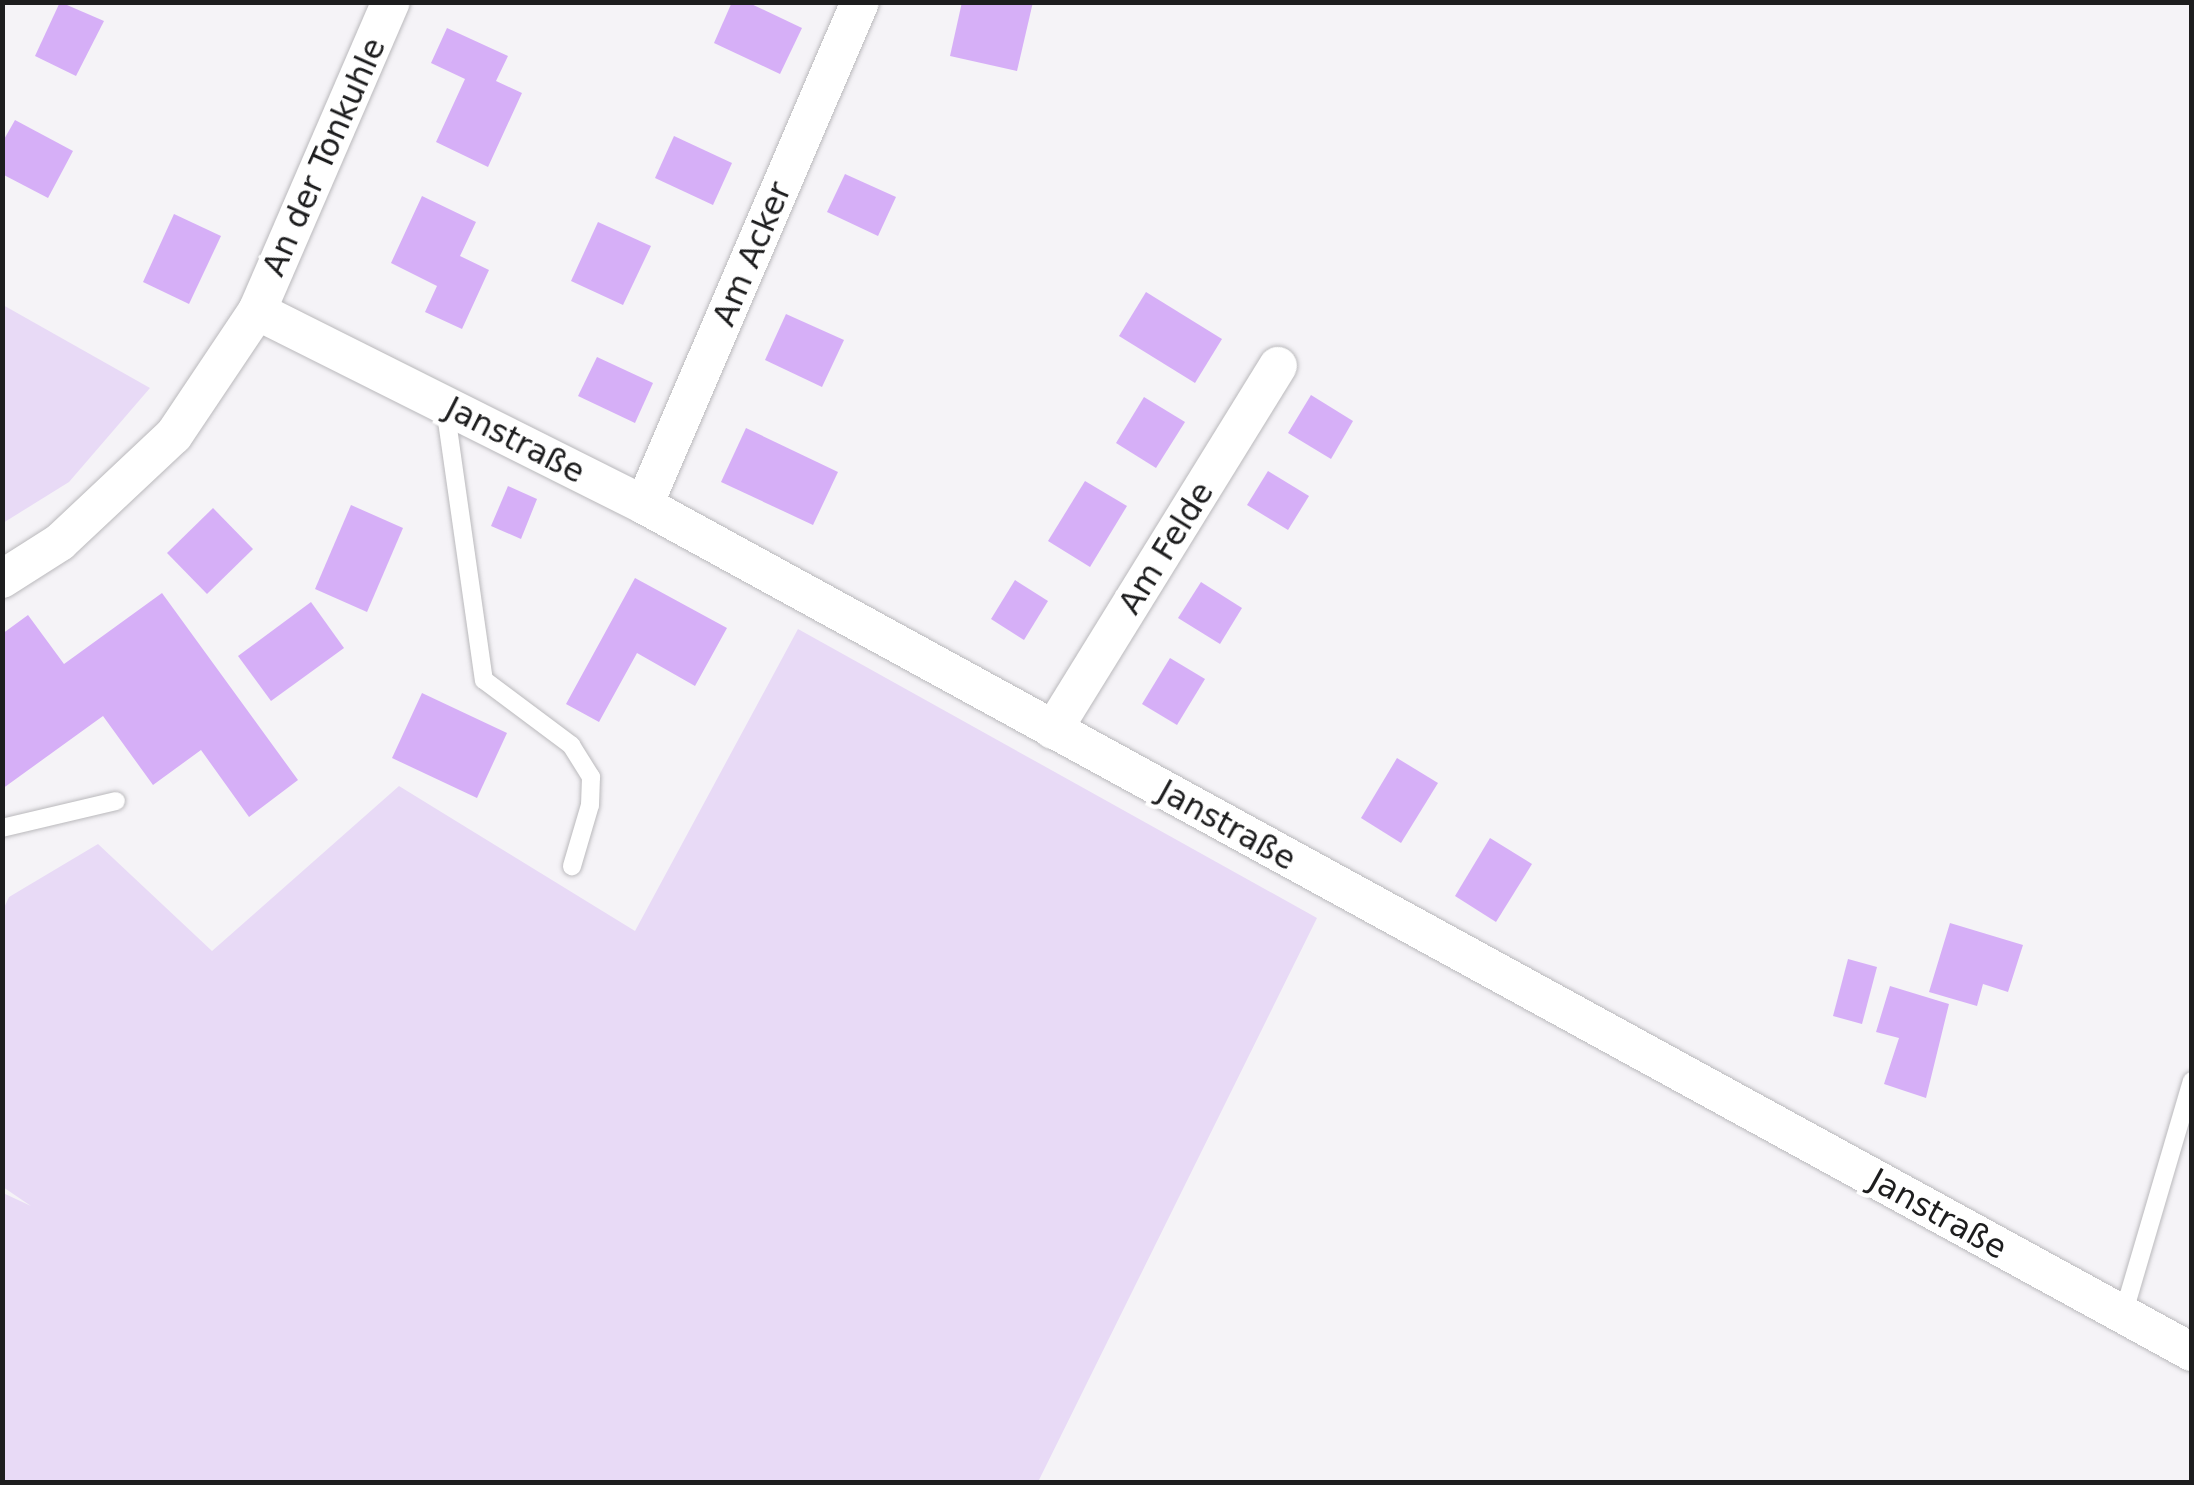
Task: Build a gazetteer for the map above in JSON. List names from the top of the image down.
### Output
{
  "streets": {
    "street": [
      "An der Tonkuhle",
      "Am Acker",
      "Janstraße",
      "Am Felde"
    ]
  },
  "crossings": [
    ["An der Tonkuhle", "Janstraße"],
    ["Am Acker", "Janstraße"],
    ["Janstraße", "Am Felde"]
  ]
}
